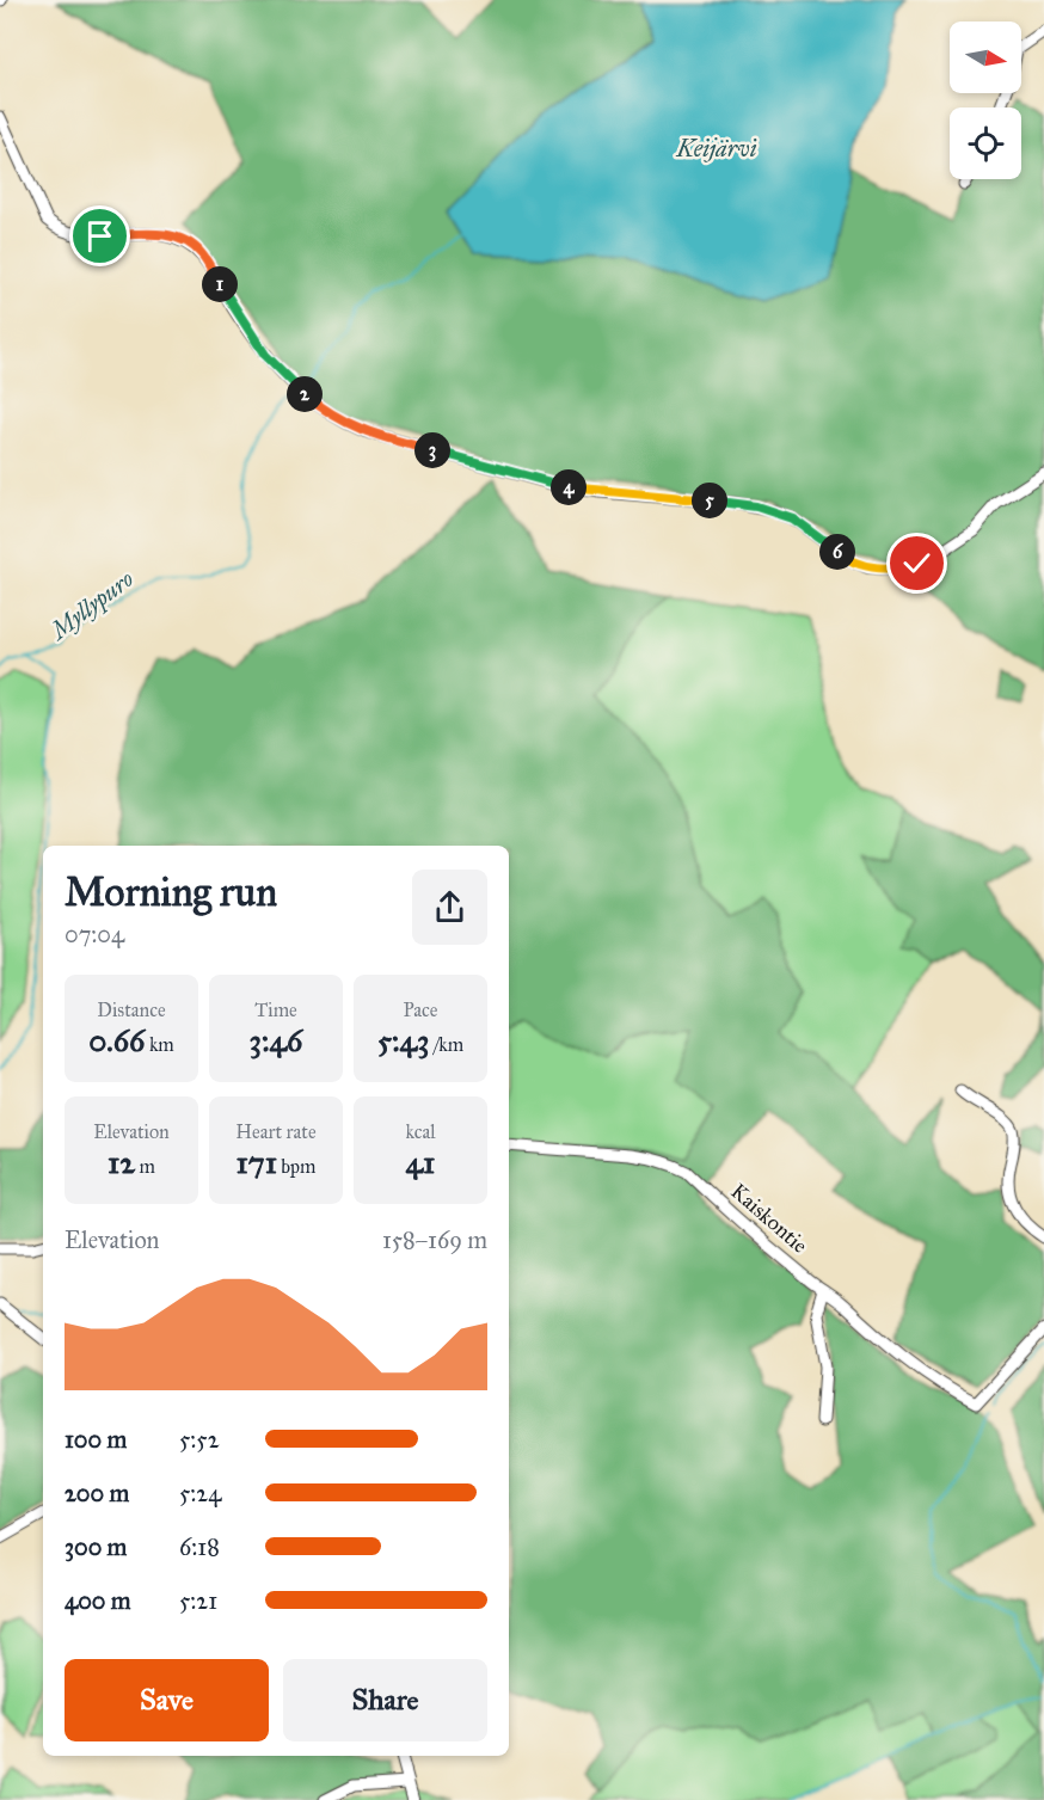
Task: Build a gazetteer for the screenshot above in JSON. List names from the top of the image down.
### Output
{
  "streets": {
    "street": ["Kaiskontie"]
  },
  "water": ["Keijärvi", "Myllypuro"],
  "north": "right",
  "page": {
    "pins": [
      "1",
      "2",
      "3",
      "4",
      "5",
      "6"
    ],
    "heading": ["Morning run", "07:04"],
    "stats": [
      ["Distance", "0.66 km"],
      ["Time", "3:46"],
      ["Pace", "5:43 /km"],
      ["Elevation", "12 m"],
      ["Heart rate", "171 bpm"],
      ["kcal", "41"]
    ],
    "chart": ["Elevation", "158–169 m"],
    "list": [
      {
        "name": "100 m",
        "note": "5:52"
      },
      {
        "name": "200 m",
        "note": "5:24"
      },
      {
        "name": "300 m",
        "note": "6:18"
      },
      {
        "name": "400 m",
        "note": "5:21"
      }
    ],
    "buttons": ["Save", "Share"]
  }
}
